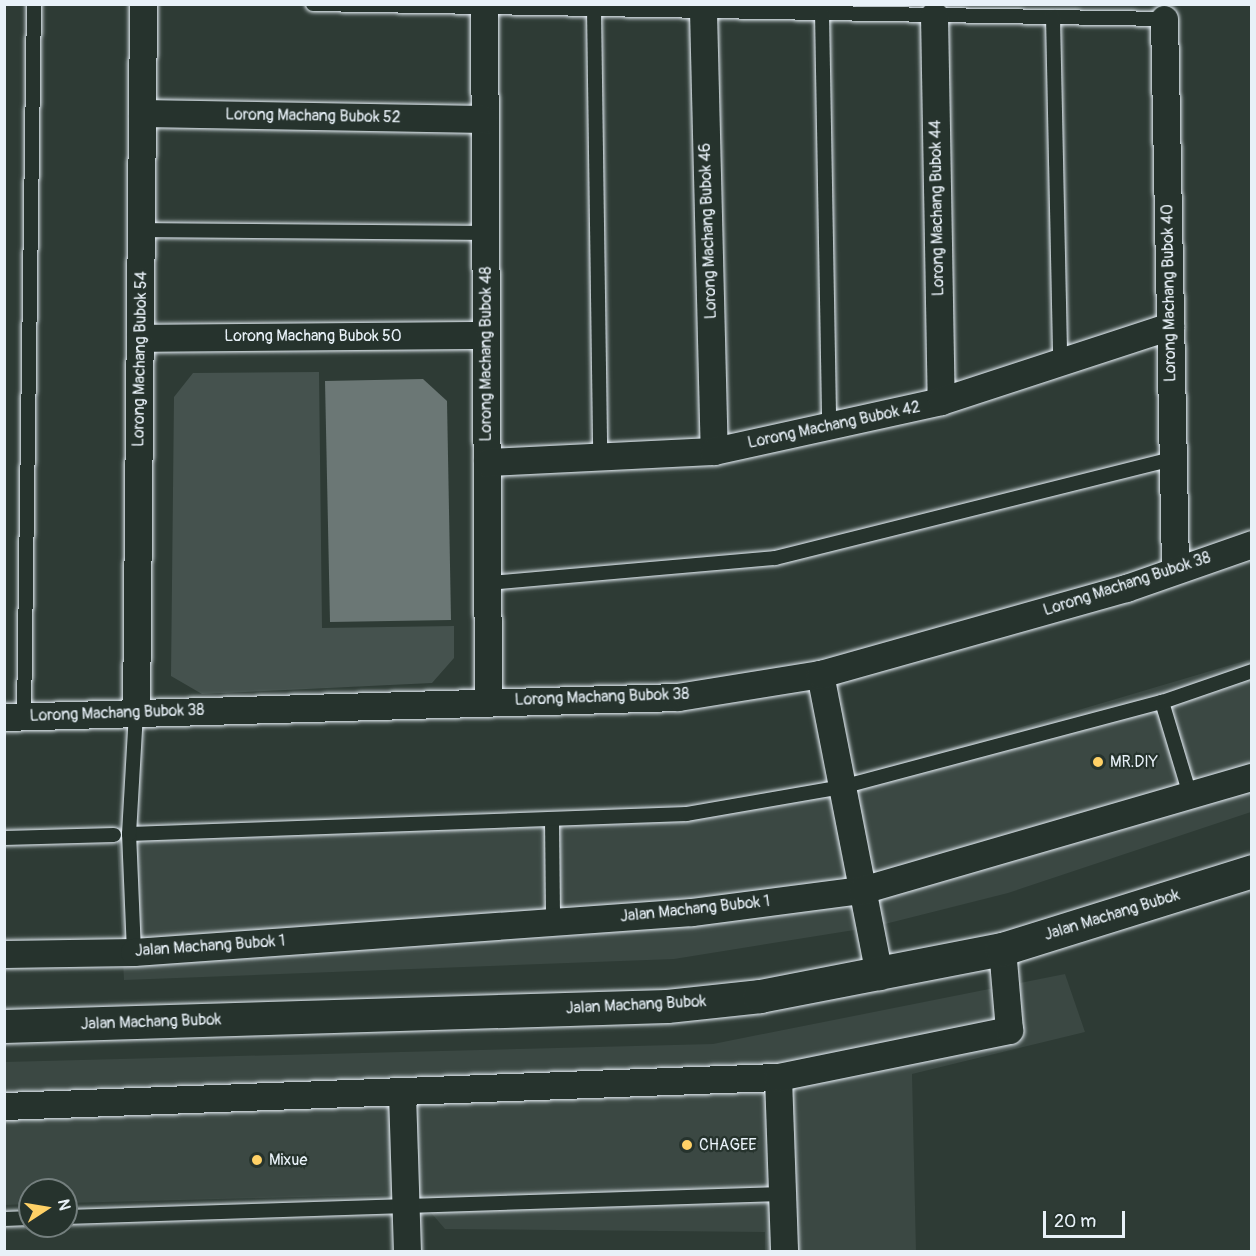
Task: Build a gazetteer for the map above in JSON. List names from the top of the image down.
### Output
{
  "streets": {
    "main road": ["Jalan Machang Bubok"],
    "street": [
      "Lorong Machang Bubok 52",
      "Lorong Machang Bubok 44",
      "Lorong Machang Bubok 46",
      "Lorong Machang Bubok 40",
      "Lorong Machang Bubok 50",
      "Lorong Machang Bubok 48",
      "Lorong Machang Bubok 54",
      "Lorong Machang Bubok 42",
      "Lorong Machang Bubok 38",
      "Jalan Machang Bubok 1"
    ]
  },
  "crossings": [
    ["Lorong Machang Bubok 52", "Lorong Machang Bubok 48"],
    ["Lorong Machang Bubok 52", "Lorong Machang Bubok 54"],
    ["Lorong Machang Bubok 44", "Lorong Machang Bubok 42"],
    ["Lorong Machang Bubok 46", "Lorong Machang Bubok 42"],
    ["Lorong Machang Bubok 40", "Lorong Machang Bubok 42"],
    ["Lorong Machang Bubok 40", "Lorong Machang Bubok 38"],
    ["Lorong Machang Bubok 50", "Lorong Machang Bubok 48"],
    ["Lorong Machang Bubok 50", "Lorong Machang Bubok 54"],
    ["Lorong Machang Bubok 48", "Lorong Machang Bubok 42"],
    ["Lorong Machang Bubok 48", "Lorong Machang Bubok 38"],
    ["Lorong Machang Bubok 54", "Lorong Machang Bubok 38"]
  ],
  "places": ["MR.DIY", "CHAGEE", "Mixue"],
  "scale_bar": "20 m",
  "north": "right"
}
